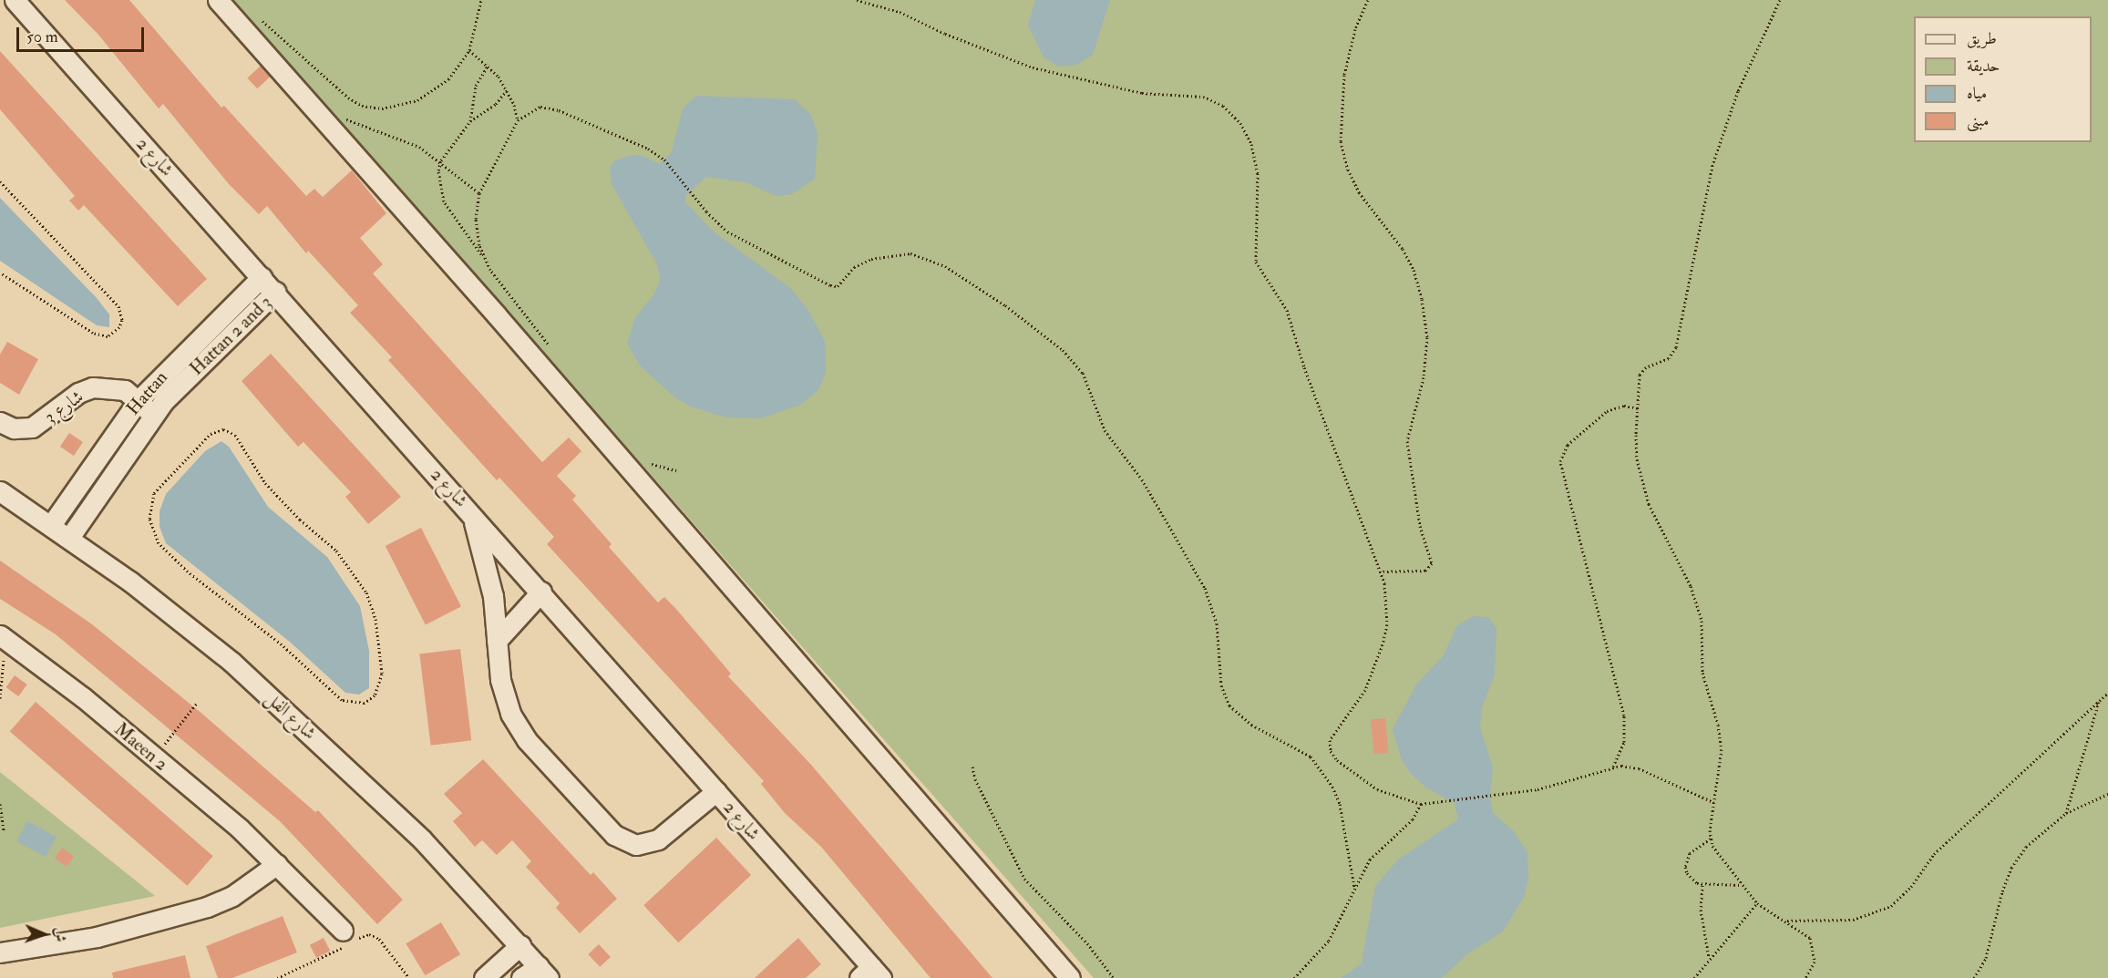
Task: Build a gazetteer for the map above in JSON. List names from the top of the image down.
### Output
{
  "streets": {
    "street": [
      "شارع 2",
      "Hattan 2 and 3",
      "Hattan",
      "شارع 3",
      "شارع الفل",
      "Maeen 2"
    ]
  },
  "crossings": [
    ["شارع 2", "Hattan 2 and 3"],
    ["شارع 2", "Hattan"],
    ["Hattan 2 and 3", "شارع 3"],
    ["Hattan 2 and 3", "شارع الفل"],
    ["Hattan", "شارع 3"],
    ["Hattan", "شارع الفل"]
  ],
  "legend": [
    "طريق",
    "حديقة",
    "مياه",
    "مبنى"
  ],
  "scale_bar": "50 m",
  "north": "right"
}
